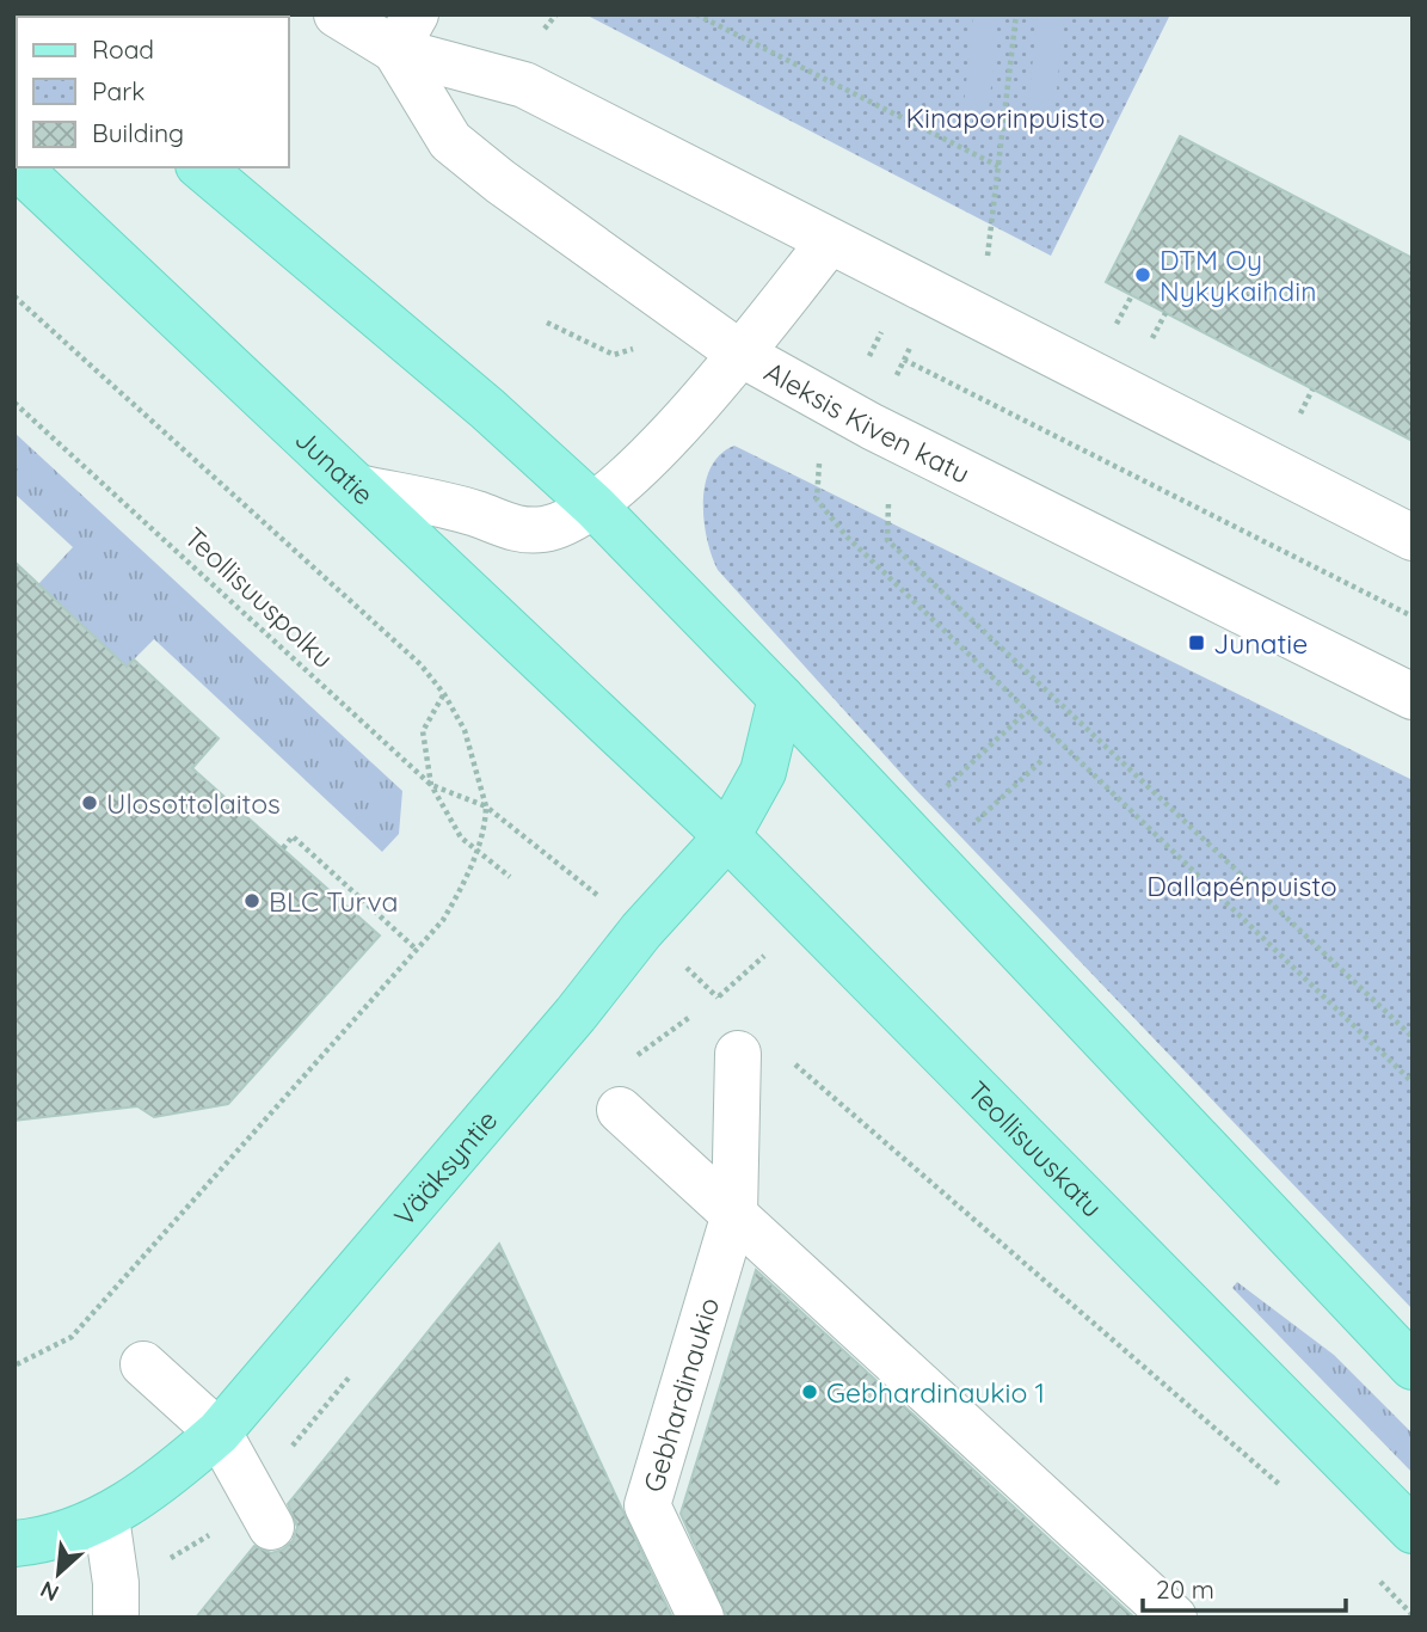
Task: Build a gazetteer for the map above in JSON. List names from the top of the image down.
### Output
{
  "streets": {
    "main road": ["Junatie", "Teollisuuskatu", "Vääksyntie"],
    "street": ["Aleksis Kiven katu", "Gebhardinaukio"],
    "path": ["Teollisuuspolku"]
  },
  "crossings": [
    ["Junatie", "Teollisuuskatu"],
    ["Teollisuuskatu", "Vääksyntie"]
  ],
  "parks": ["Kinaporinpuisto", "Dallapénpuisto"],
  "places": {
    "other": [
      "DTM Oy Nykykaihdin",
      "Ulosottolaitos",
      "BLC Turva",
      "Gebhardinaukio 1"
    ],
    "transit": ["Junatie"]
  },
  "legend": ["Road", "Park", "Building"],
  "scale_bar": "20 m",
  "north": "bottom left"
}
